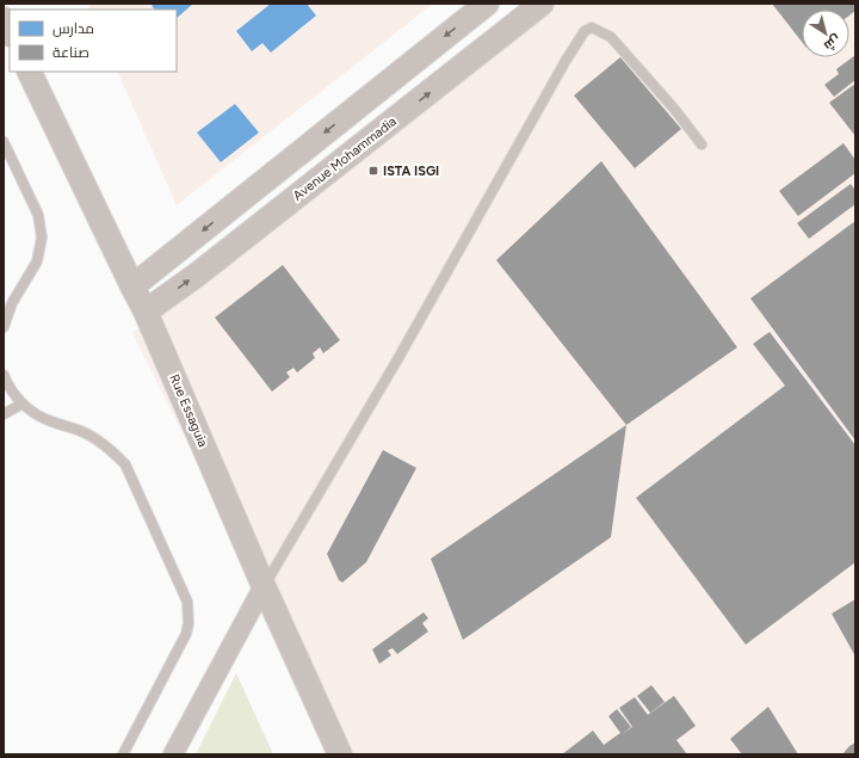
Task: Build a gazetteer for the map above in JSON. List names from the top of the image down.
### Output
{
  "streets": {
    "street": ["Avenue Mohammadia", "Rue Essaguia"]
  },
  "crossings": [
    ["Avenue Mohammadia", "Rue Essaguia"]
  ],
  "places": {
    "transit": ["ISTA ISGI"]
  },
  "legend": ["مدارس", "صناعة"],
  "north": "bottom right"
}
